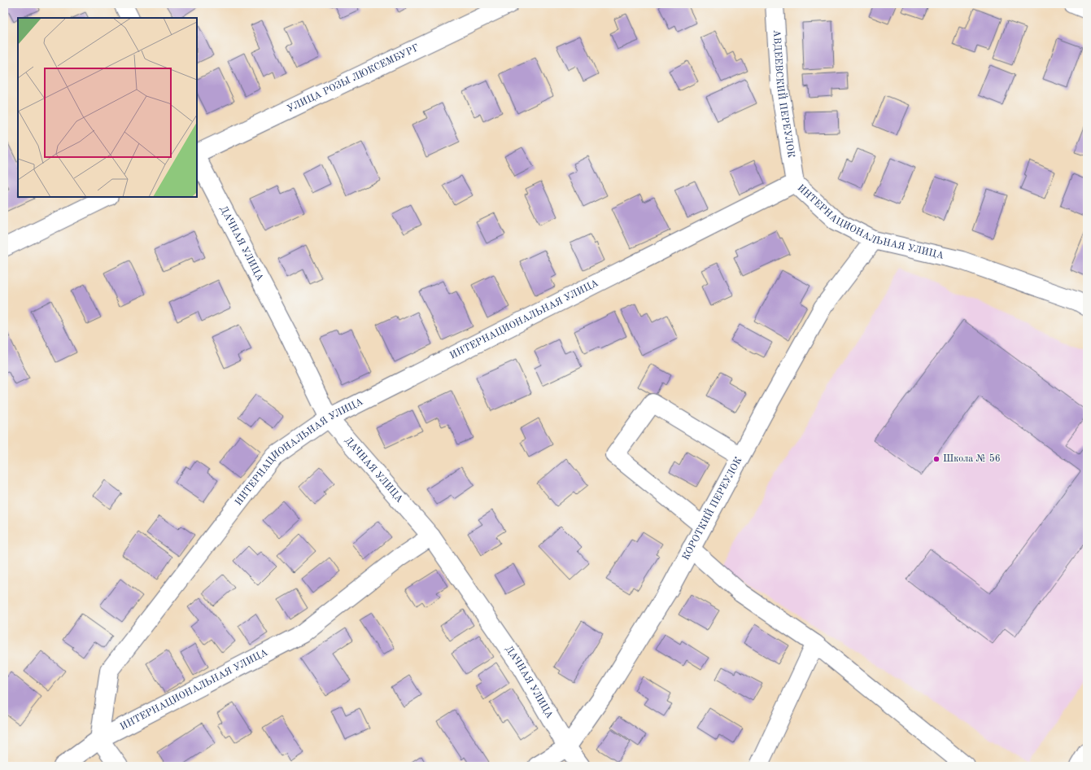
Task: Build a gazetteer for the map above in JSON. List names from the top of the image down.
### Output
{
  "streets": {
    "street": [
      "УЛИЦА РОЗЫ ЛЮКСЕМБУРГ",
      "АВДЕЕВСКИЙ ПЕРЕУЛОК",
      "ИНТЕРНАЦИОНАЛЬНАЯ УЛИЦА",
      "ДАЧНАЯ УЛИЦА",
      "КОРОТКИЙ ПЕРЕУЛОК"
    ]
  },
  "crossings": [
    ["АВДЕЕВСКИЙ ПЕРЕУЛОК", "ИНТЕРНАЦИОНАЛЬНАЯ УЛИЦА"],
    ["ИНТЕРНАЦИОНАЛЬНАЯ УЛИЦА", "ДАЧНАЯ УЛИЦА"],
    ["ИНТЕРНАЦИОНАЛЬНАЯ УЛИЦА", "КОРОТКИЙ ПЕРЕУЛОК"],
    ["ДАЧНАЯ УЛИЦА", "КОРОТКИЙ ПЕРЕУЛОК"]
  ],
  "places": ["Школа № 56"]
}
